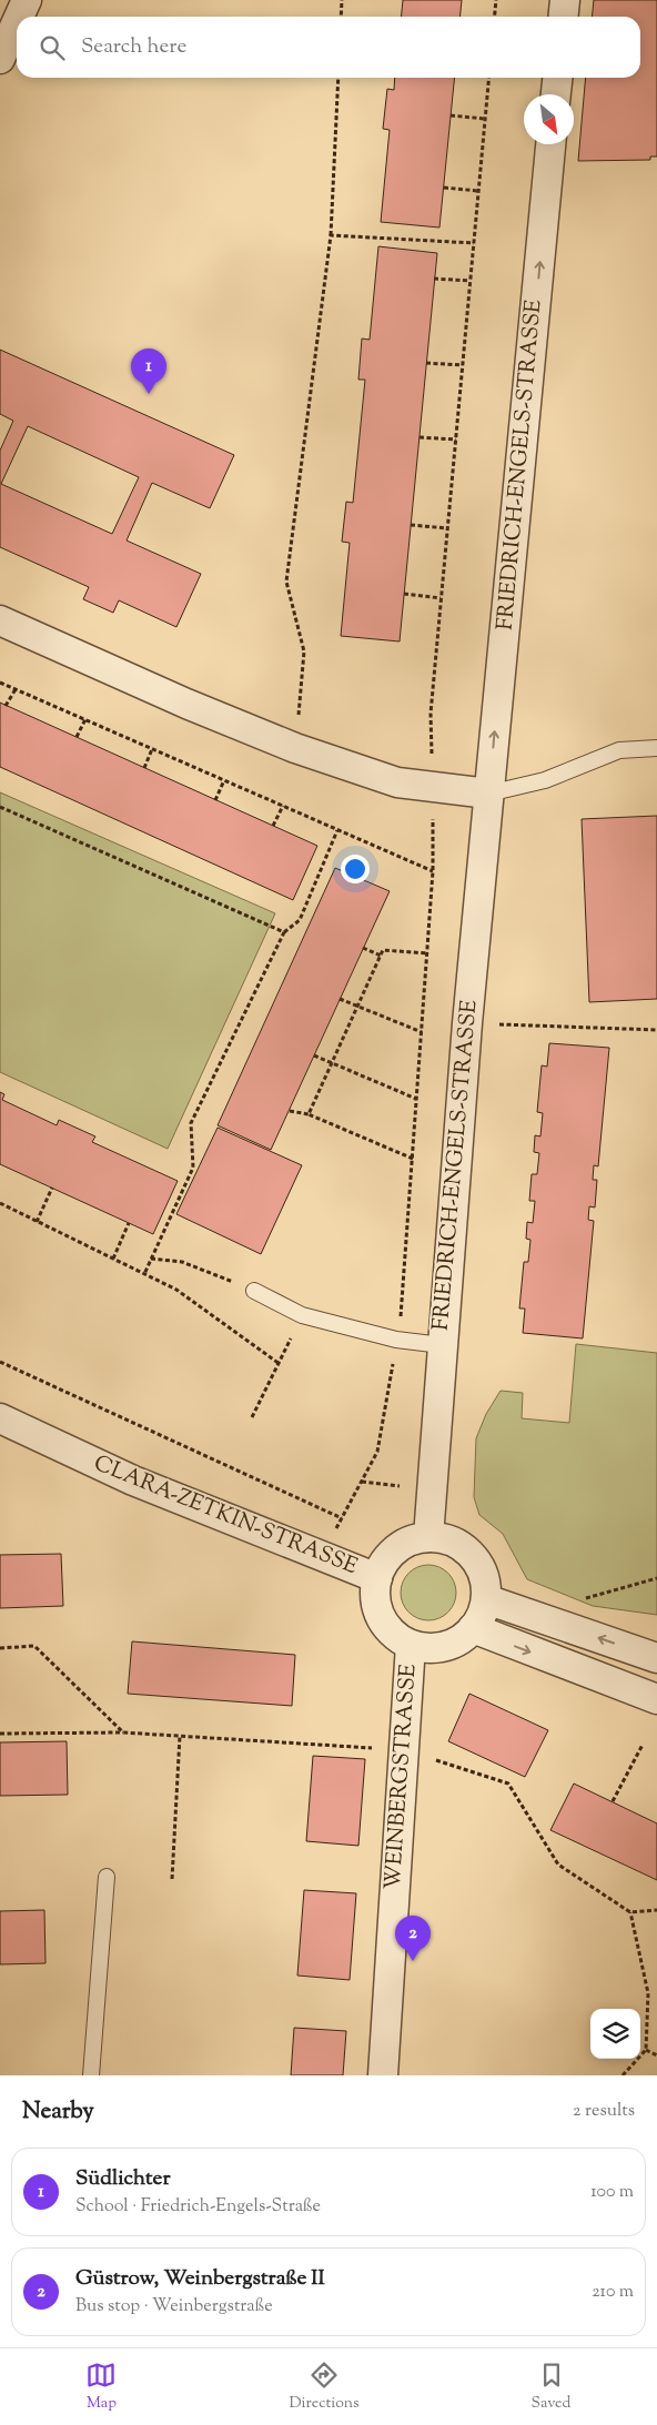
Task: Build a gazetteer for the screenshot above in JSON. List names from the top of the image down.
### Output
{
  "streets": {
    "street": ["FRIEDRICH-ENGELS-STRASSE", "CLARA-ZETKIN-STRASSE", "WEINBERGSTRASSE"]
  },
  "crossings": [
    ["FRIEDRICH-ENGELS-STRASSE", "CLARA-ZETKIN-STRASSE"],
    ["FRIEDRICH-ENGELS-STRASSE", "WEINBERGSTRASSE"],
    ["CLARA-ZETKIN-STRASSE", "WEINBERGSTRASSE"]
  ],
  "one_way": ["FRIEDRICH-ENGELS-STRASSE"],
  "north": "bottom right",
  "page": {
    "search": "Search here",
    "pins": ["1", "2"],
    "heading": ["Nearby", "2 results"],
    "list": [
      {
        "mark": "1",
        "name": "Südlichter",
        "note": "School · Friedrich-Engels-Straße",
        "value": "100 m"
      },
      {
        "mark": "2",
        "name": "Güstrow, Weinbergstraße II",
        "note": "Bus stop · Weinbergstraße",
        "value": "210 m"
      }
    ],
    "nav": ["Map", "Directions", "Saved"]
  }
}
